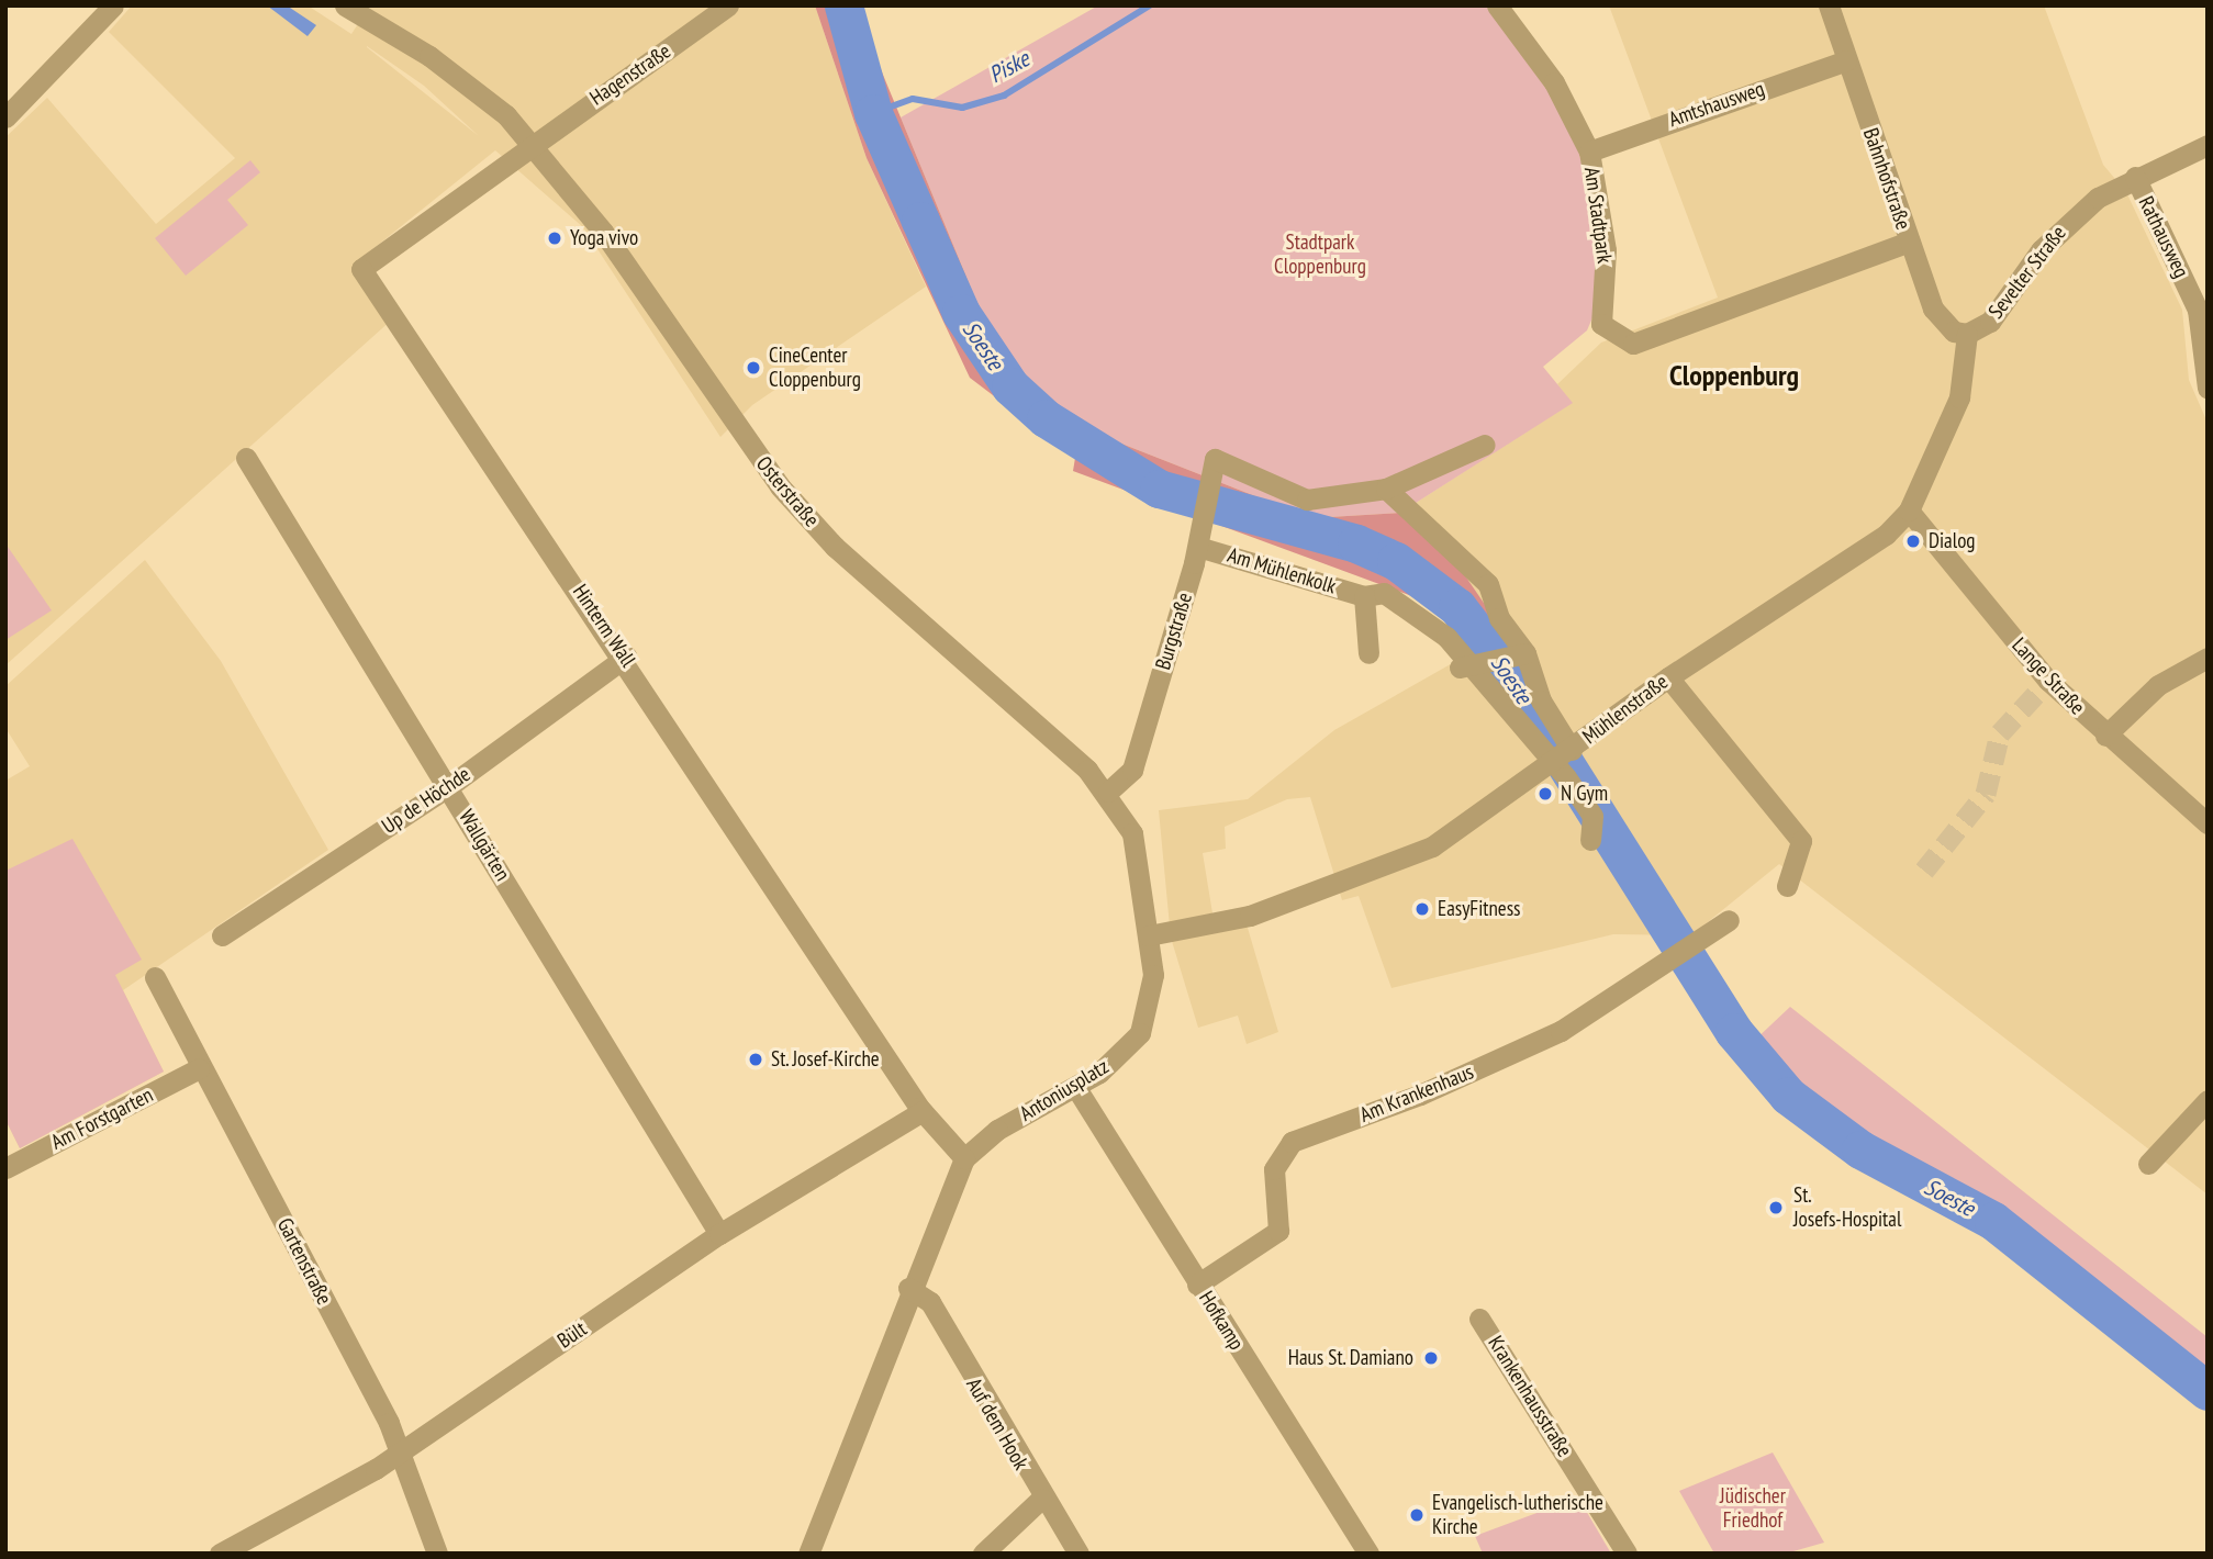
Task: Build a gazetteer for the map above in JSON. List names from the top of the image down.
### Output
{
  "streets": {
    "street": [
      "Hagenstraße",
      "Amtshausweg",
      "Bahnhofstraße",
      "Am Stadtpark",
      "Rathausweg",
      "Sevelter Straße",
      "Osterstraße",
      "Am Mühlenkolk",
      "Hinterm Wall",
      "Burgstraße",
      "Lange Straße",
      "Mühlenstraße",
      "Up de Höchde",
      "Wallgärten",
      "Antoniusplatz",
      "Am Krankenhaus",
      "Am Forstgarten",
      "Gartenstraße",
      "Hofkamp",
      "Bült",
      "Krankenhausstraße",
      "Auf dem Hook"
    ]
  },
  "crossings": [
    ["Hagenstraße", "Osterstraße"],
    ["Hagenstraße", "Hinterm Wall"],
    ["Amtshausweg", "Bahnhofstraße"],
    ["Amtshausweg", "Am Stadtpark"],
    ["Bahnhofstraße", "Am Stadtpark"],
    ["Bahnhofstraße", "Sevelter Straße"],
    ["Bahnhofstraße", "Mühlenstraße"],
    ["Rathausweg", "Sevelter Straße"],
    ["Sevelter Straße", "Mühlenstraße"],
    ["Osterstraße", "Hinterm Wall"],
    ["Osterstraße", "Burgstraße"],
    ["Osterstraße", "Mühlenstraße"],
    ["Osterstraße", "Antoniusplatz"],
    ["Am Mühlenkolk", "Burgstraße"],
    ["Am Mühlenkolk", "Mühlenstraße"],
    ["Hinterm Wall", "Up de Höchde"],
    ["Hinterm Wall", "Antoniusplatz"],
    ["Hinterm Wall", "Bült"],
    ["Lange Straße", "Mühlenstraße"],
    ["Up de Höchde", "Wallgärten"],
    ["Wallgärten", "Bült"],
    ["Antoniusplatz", "Hofkamp"],
    ["Am Krankenhaus", "Hofkamp"],
    ["Am Forstgarten", "Gartenstraße"],
    ["Gartenstraße", "Bült"]
  ],
  "districts": ["Cloppenburg"],
  "water": ["Piske", "Soeste"],
  "parks": ["Stadtpark Cloppenburg", "Jüdischer Friedhof"],
  "places": [
    "Yoga vivo",
    "CineCenter Cloppenburg",
    "Dialog",
    "N Gym",
    "EasyFitness",
    "St. Josef-Kirche",
    "St. Josefs-Hospital",
    "Haus St. Damiano",
    "Evangelisch-lutherische Kirche"
  ]
}
